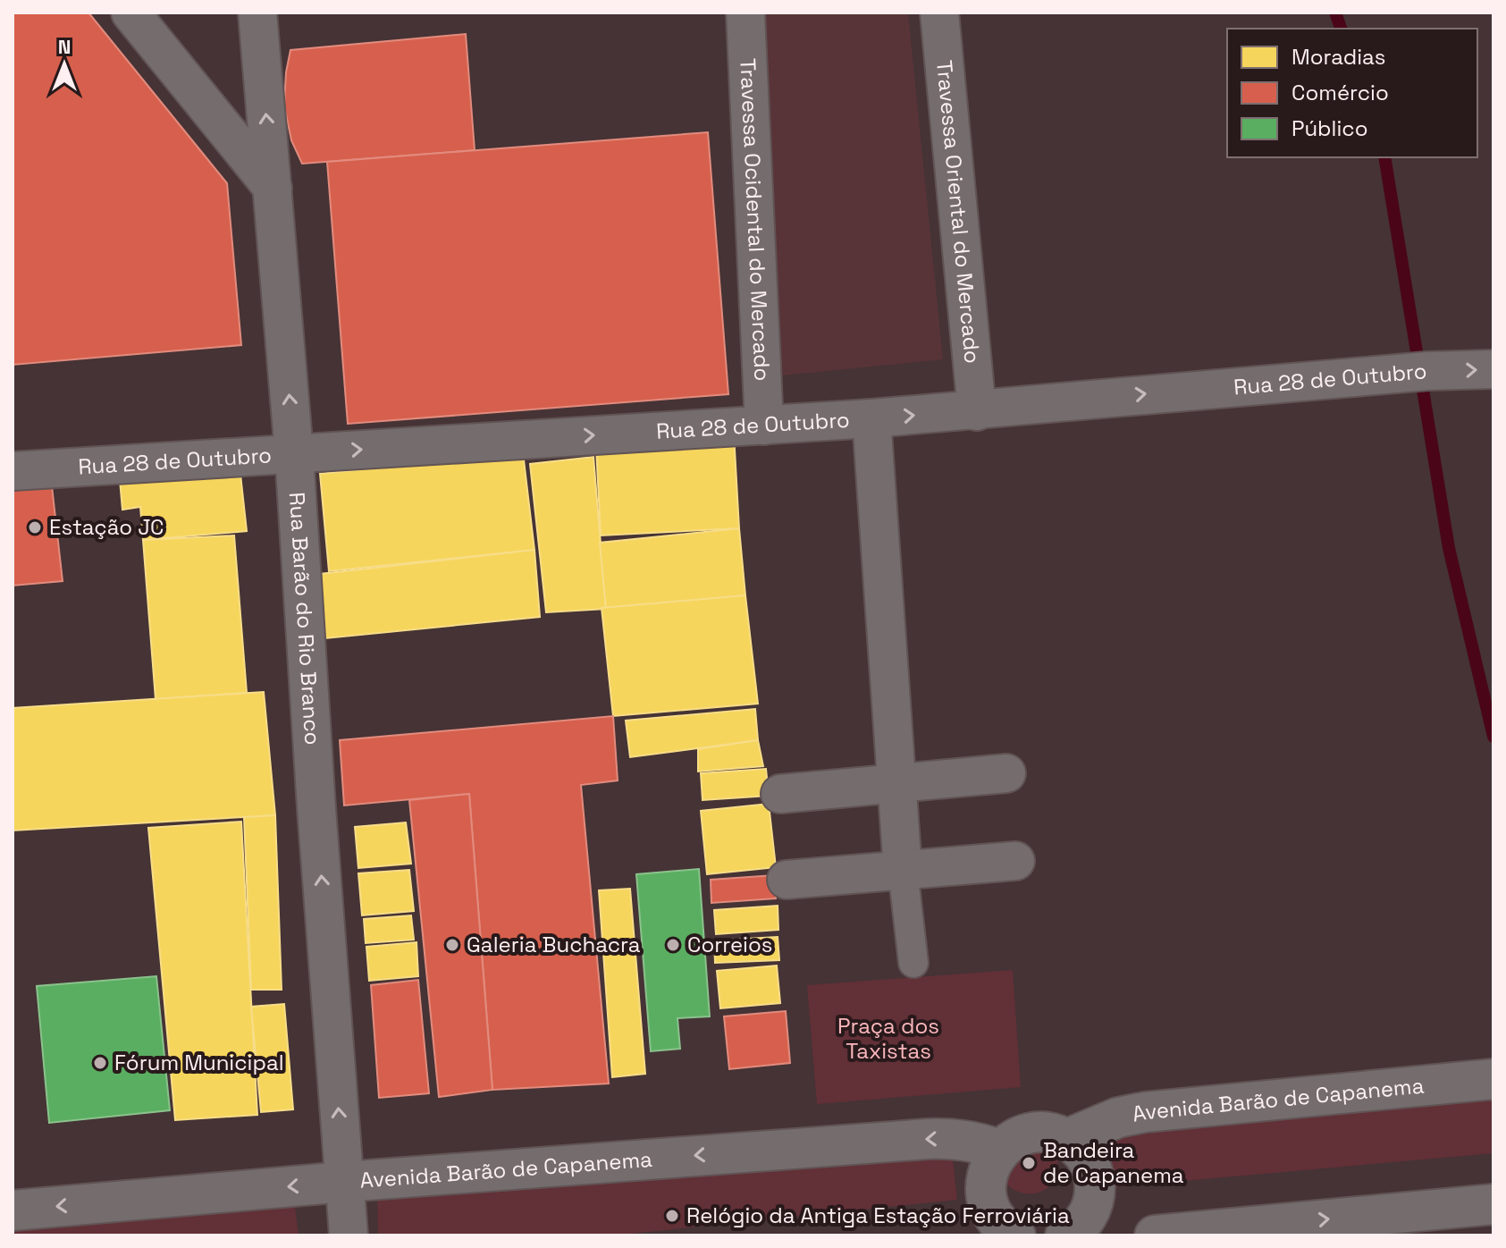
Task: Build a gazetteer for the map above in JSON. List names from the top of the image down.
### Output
{
  "streets": {
    "street": [
      "Travessa Oriental do Mercado",
      "Travessa Ocidental do Mercado",
      "Rua 28 de Outubro",
      "Rua Barão do Rio Branco",
      "Avenida Barão de Capanema"
    ]
  },
  "crossings": [
    ["Travessa Oriental do Mercado", "Rua 28 de Outubro"],
    ["Travessa Ocidental do Mercado", "Rua 28 de Outubro"],
    ["Rua 28 de Outubro", "Rua Barão do Rio Branco"],
    ["Rua Barão do Rio Branco", "Avenida Barão de Capanema"]
  ],
  "one_way": ["Rua 28 de Outubro", "Rua Barão do Rio Branco", "Avenida Barão de Capanema"],
  "parks": ["Praça dos Taxistas"],
  "places": [
    "Estação JC",
    "Galeria Buchacra",
    "Correios",
    "Fórum Municipal",
    "Bandeira de Capanema",
    "Relógio da Antiga Estação Ferroviária"
  ],
  "legend": ["Moradias", "Comércio", "Público"],
  "north": "top"
}
